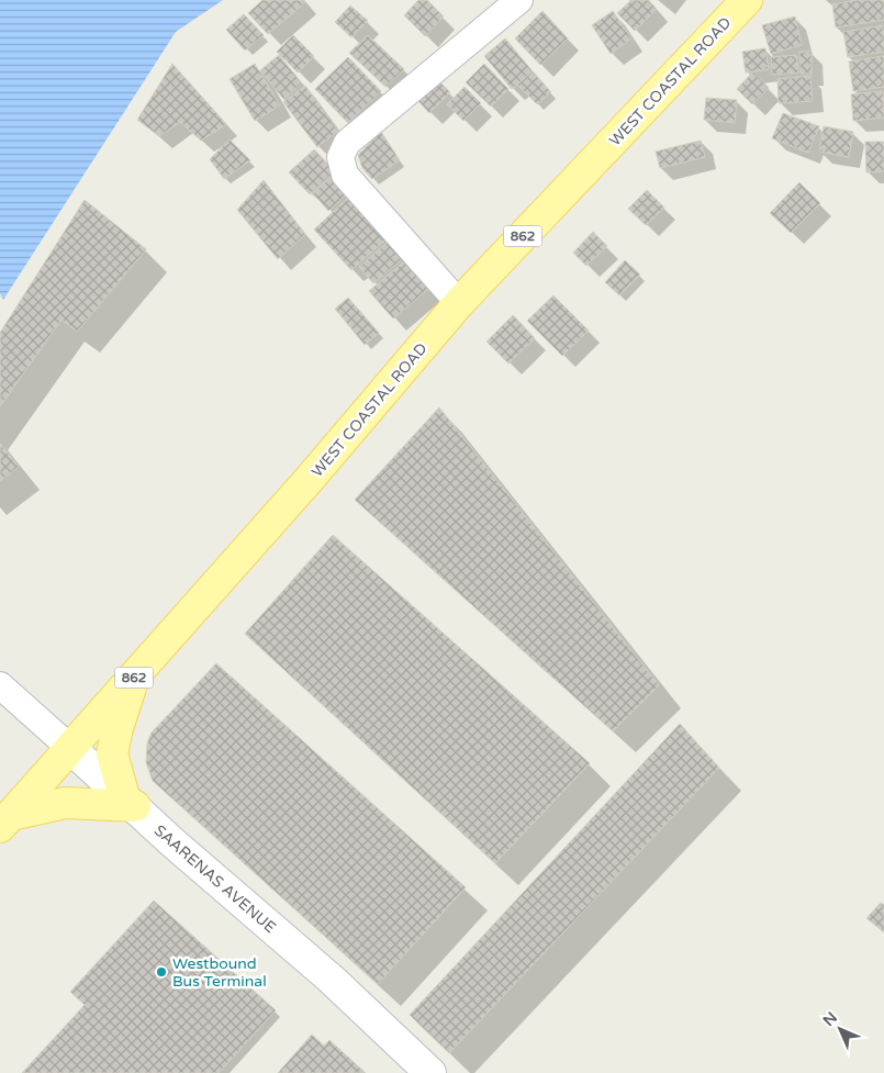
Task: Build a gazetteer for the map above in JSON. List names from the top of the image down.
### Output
{
  "streets": {
    "main road": ["WEST COASTAL ROAD", "862", "SAARENAS AVENUE"]
  },
  "crossings": [
    ["WEST COASTAL ROAD", "SAARENAS AVENUE"]
  ],
  "places": ["Westbound Bus Terminal"],
  "north": "top left"
}
